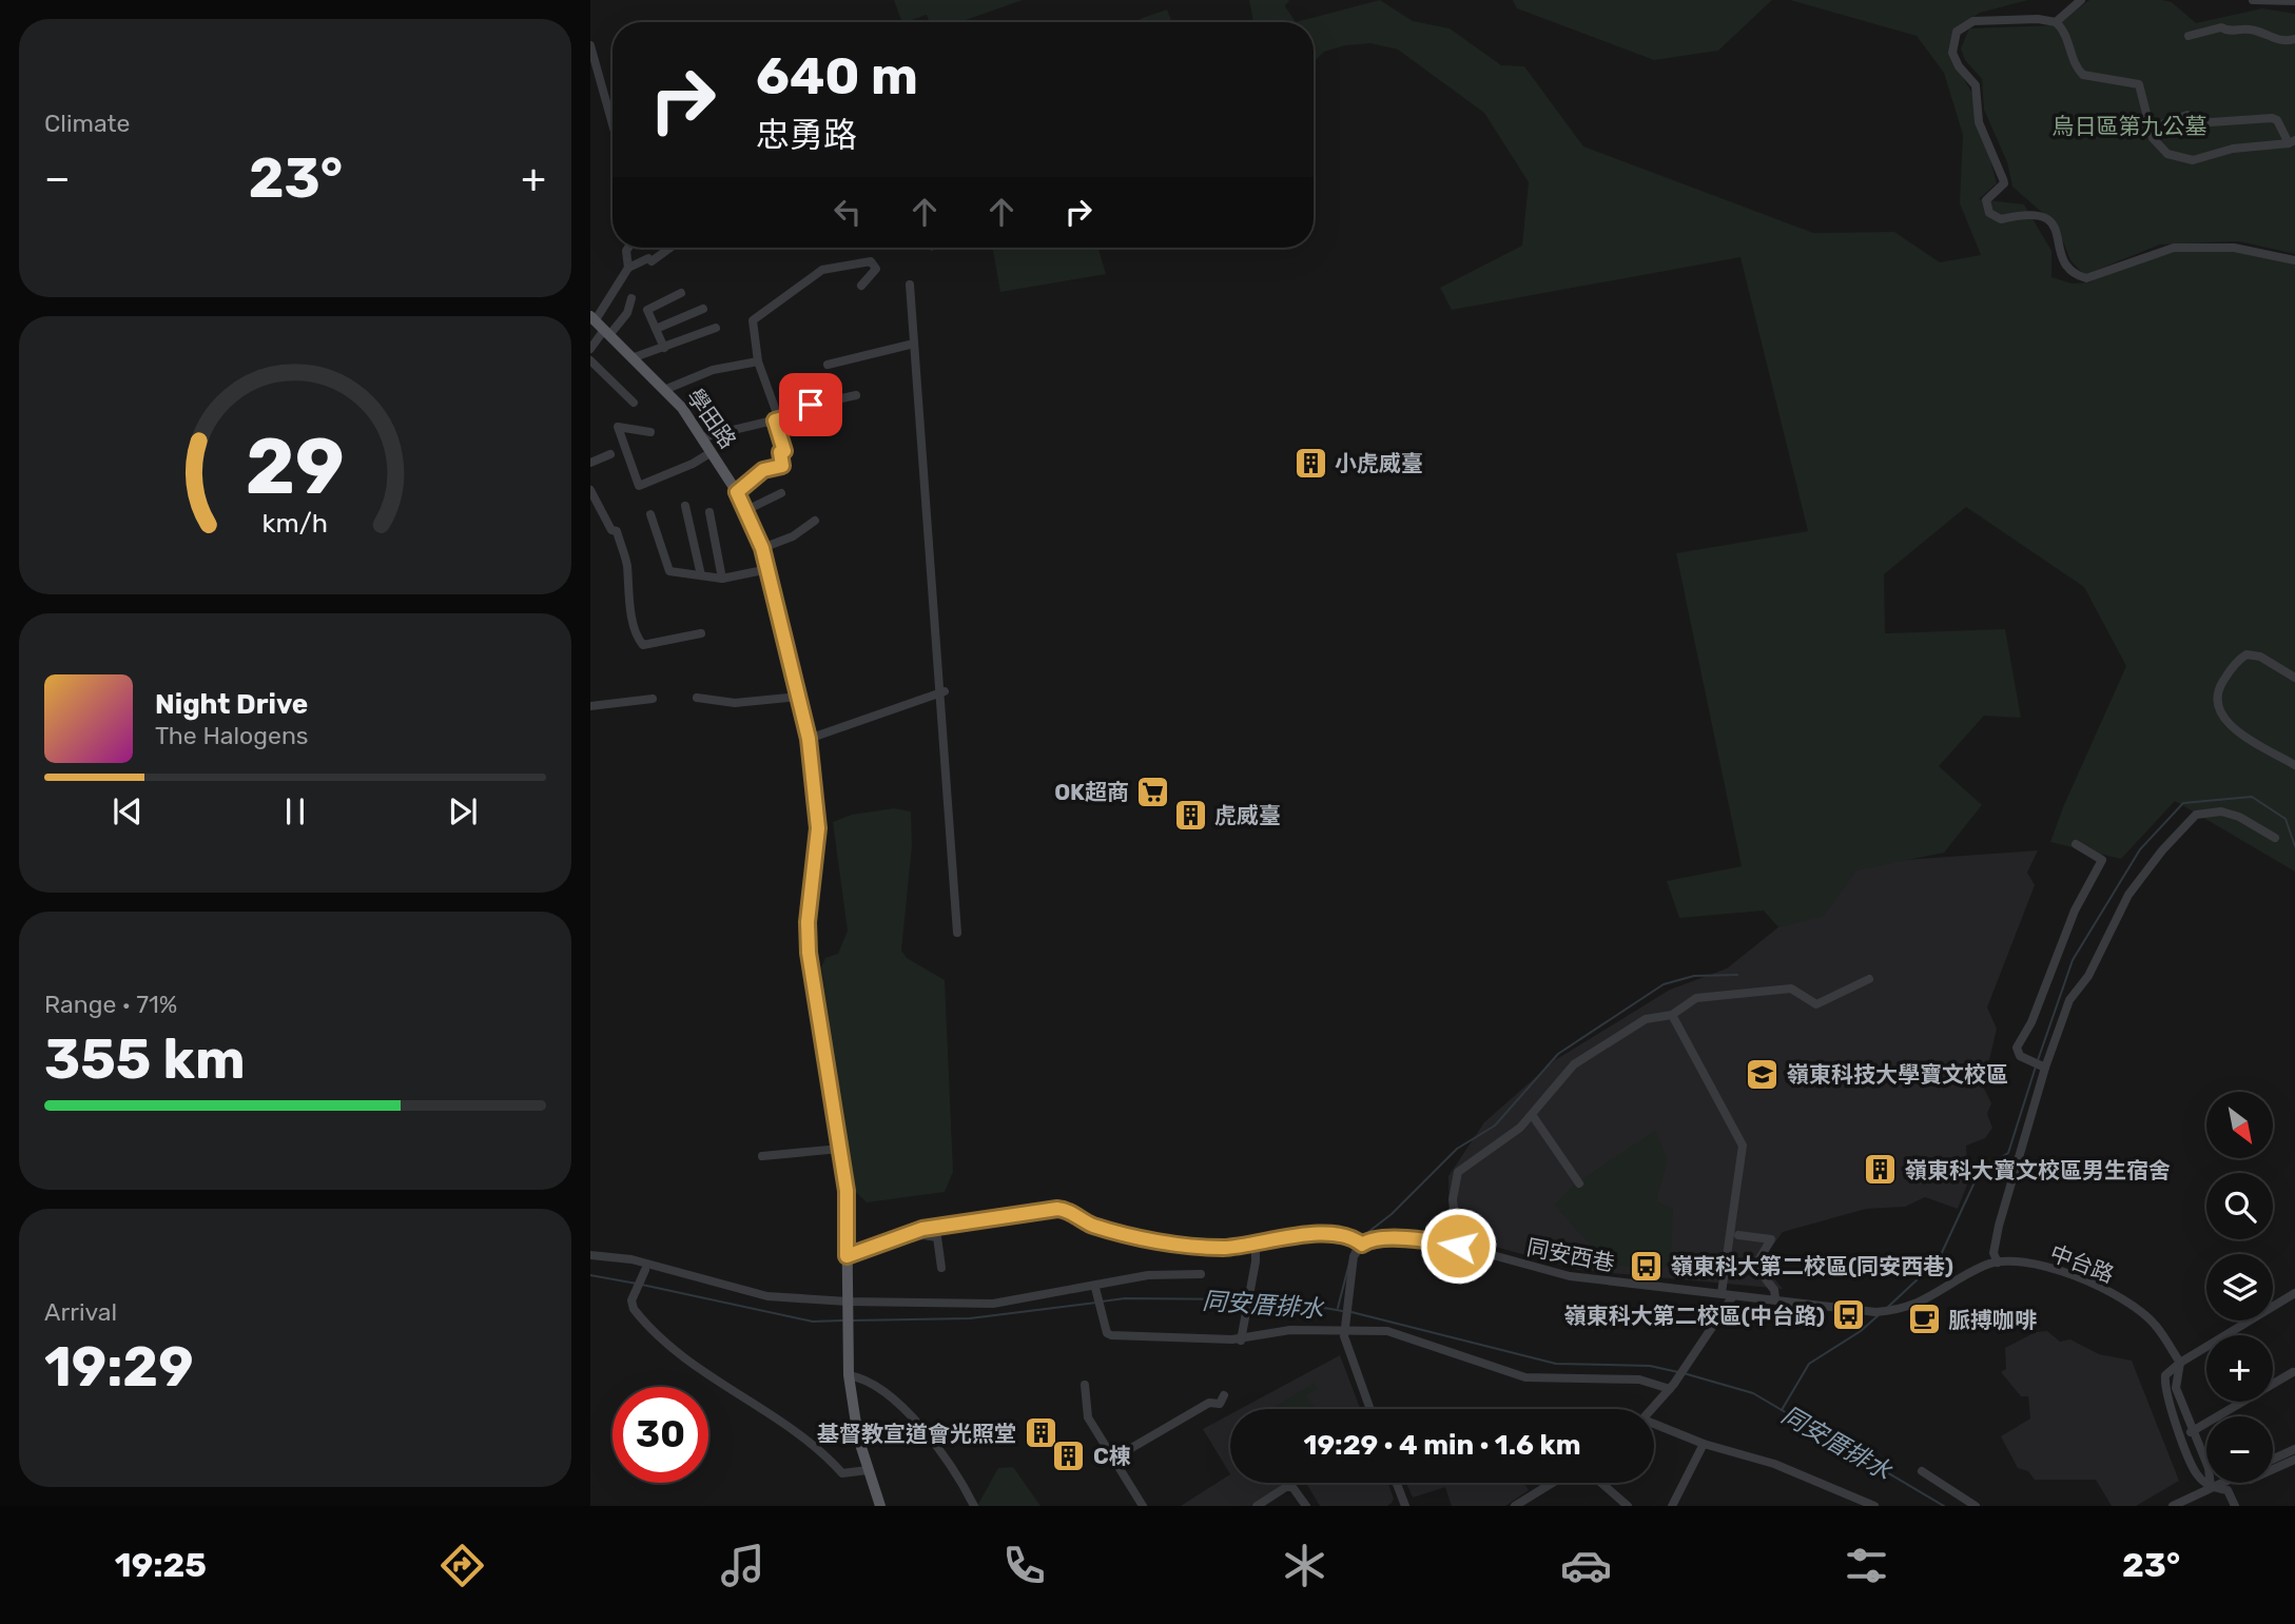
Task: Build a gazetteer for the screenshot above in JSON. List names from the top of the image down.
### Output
{
  "streets": {
    "main road": ["學田路"],
    "street": ["同安西巷", "中台路"]
  },
  "crossings": [
    ["學田路", "同安西巷"],
    ["同安西巷", "中台路"]
  ],
  "water": ["同安厝排水"],
  "parks": ["烏日區第九公墓"],
  "places": {
    "building": [
      "小虎威臺",
      "虎威臺",
      "嶺東科大寶文校區男生宿舍",
      "基督教宣道會光照堂",
      "C棟"
    ],
    "supermarket": ["OK超商"],
    "school or university": ["嶺東科技大學寶文校區"],
    "bus stop": ["嶺東科大第二校區(同安西巷)", "嶺東科大第二校區(中台路)"],
    "cafe": ["脈搏咖啡"]
  },
  "north": "bottom right",
  "page": {
    "tile": [
      "Climate",
      ["Range · 71%", "355 km"],
      ["Arrival", "19:29"]
    ],
    "turn": ["640 m", "忠勇路"],
    "heat": ["−", "23°", "+"],
    "song": ["Night Drive", "The Halogens"],
    "map_buttons": ["+", "−"],
    "limit": "30",
    "trip": "19:29 · 4 min · 1.6 km",
    "tabs": ["19:25", "23°"],
    "gauge": ["29", "km/h"]
  }
}
